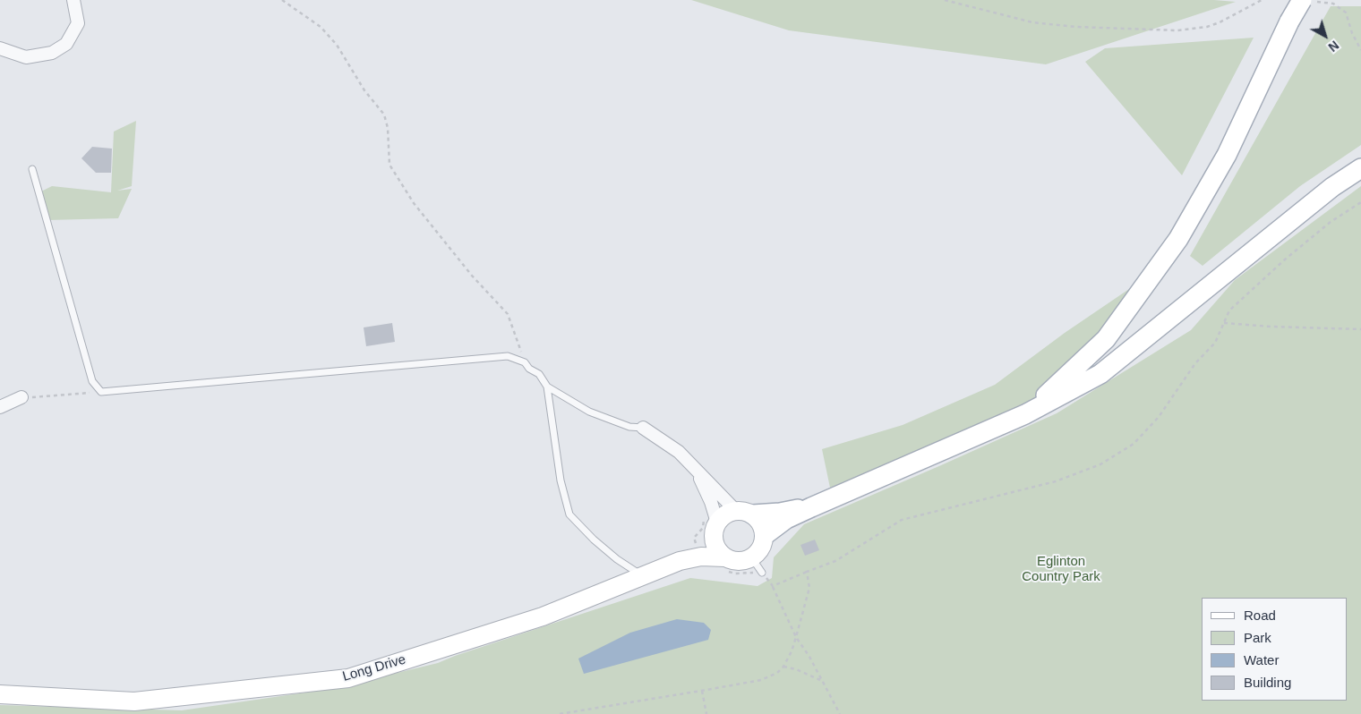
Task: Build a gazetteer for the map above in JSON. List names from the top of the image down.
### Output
{
  "streets": {
    "main road": ["Long Drive"]
  },
  "parks": ["Eglinton Country Park"],
  "legend": [
    "Road",
    "Park",
    "Water",
    "Building"
  ],
  "north": "bottom right"
}
